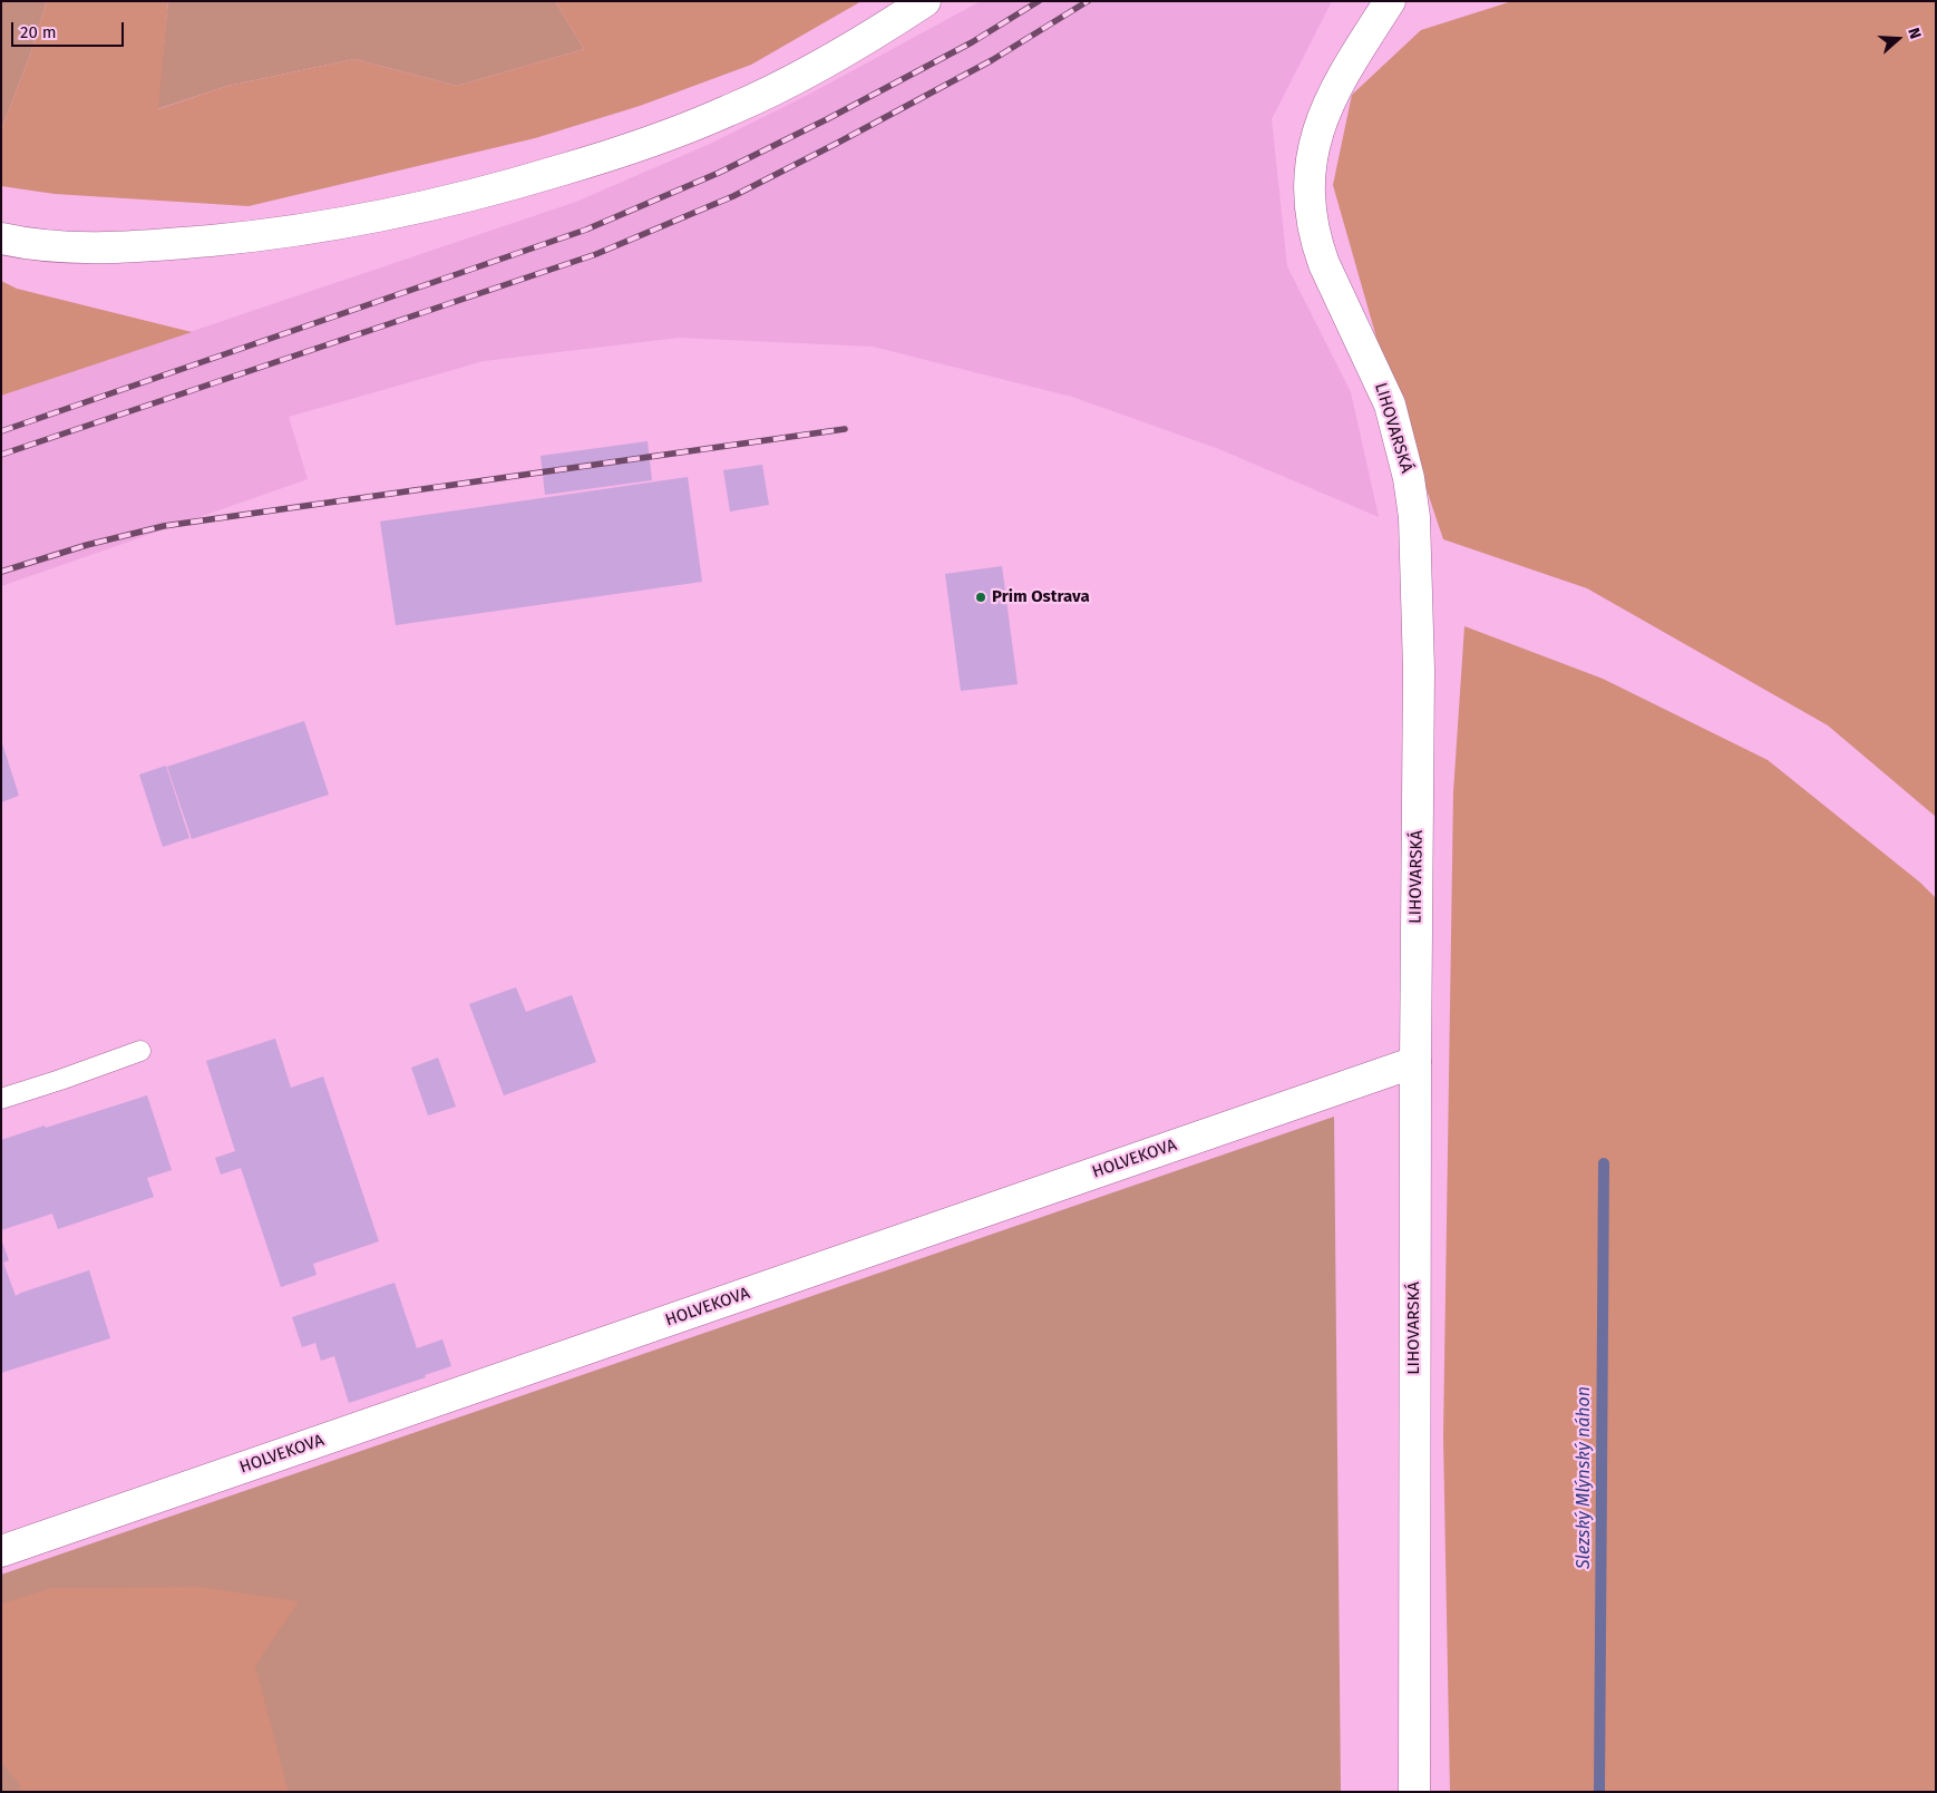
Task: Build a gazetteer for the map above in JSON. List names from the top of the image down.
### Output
{
  "streets": {
    "street": ["LIHOVARSKÁ", "HOLVEKOVA"]
  },
  "crossings": [
    ["LIHOVARSKÁ", "HOLVEKOVA"]
  ],
  "water": ["Slezský Mlýnský náhon"],
  "places": ["Prim Ostrava"],
  "scale_bar": "20 m",
  "north": "right"
}
